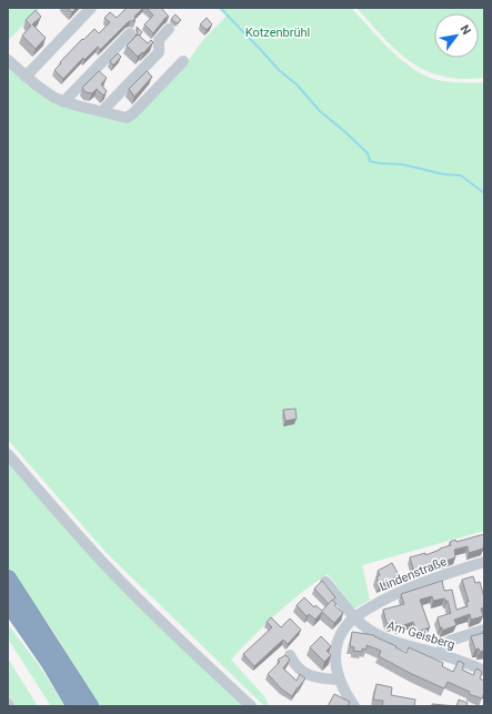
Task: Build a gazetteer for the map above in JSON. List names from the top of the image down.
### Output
{
  "streets": {
    "street": ["Lindenstraße", "Am Geisberg"]
  },
  "crossings": [
    ["Lindenstraße", "Am Geisberg"]
  ],
  "parks": ["Kotzenbrühl"],
  "north": "top right"
}
